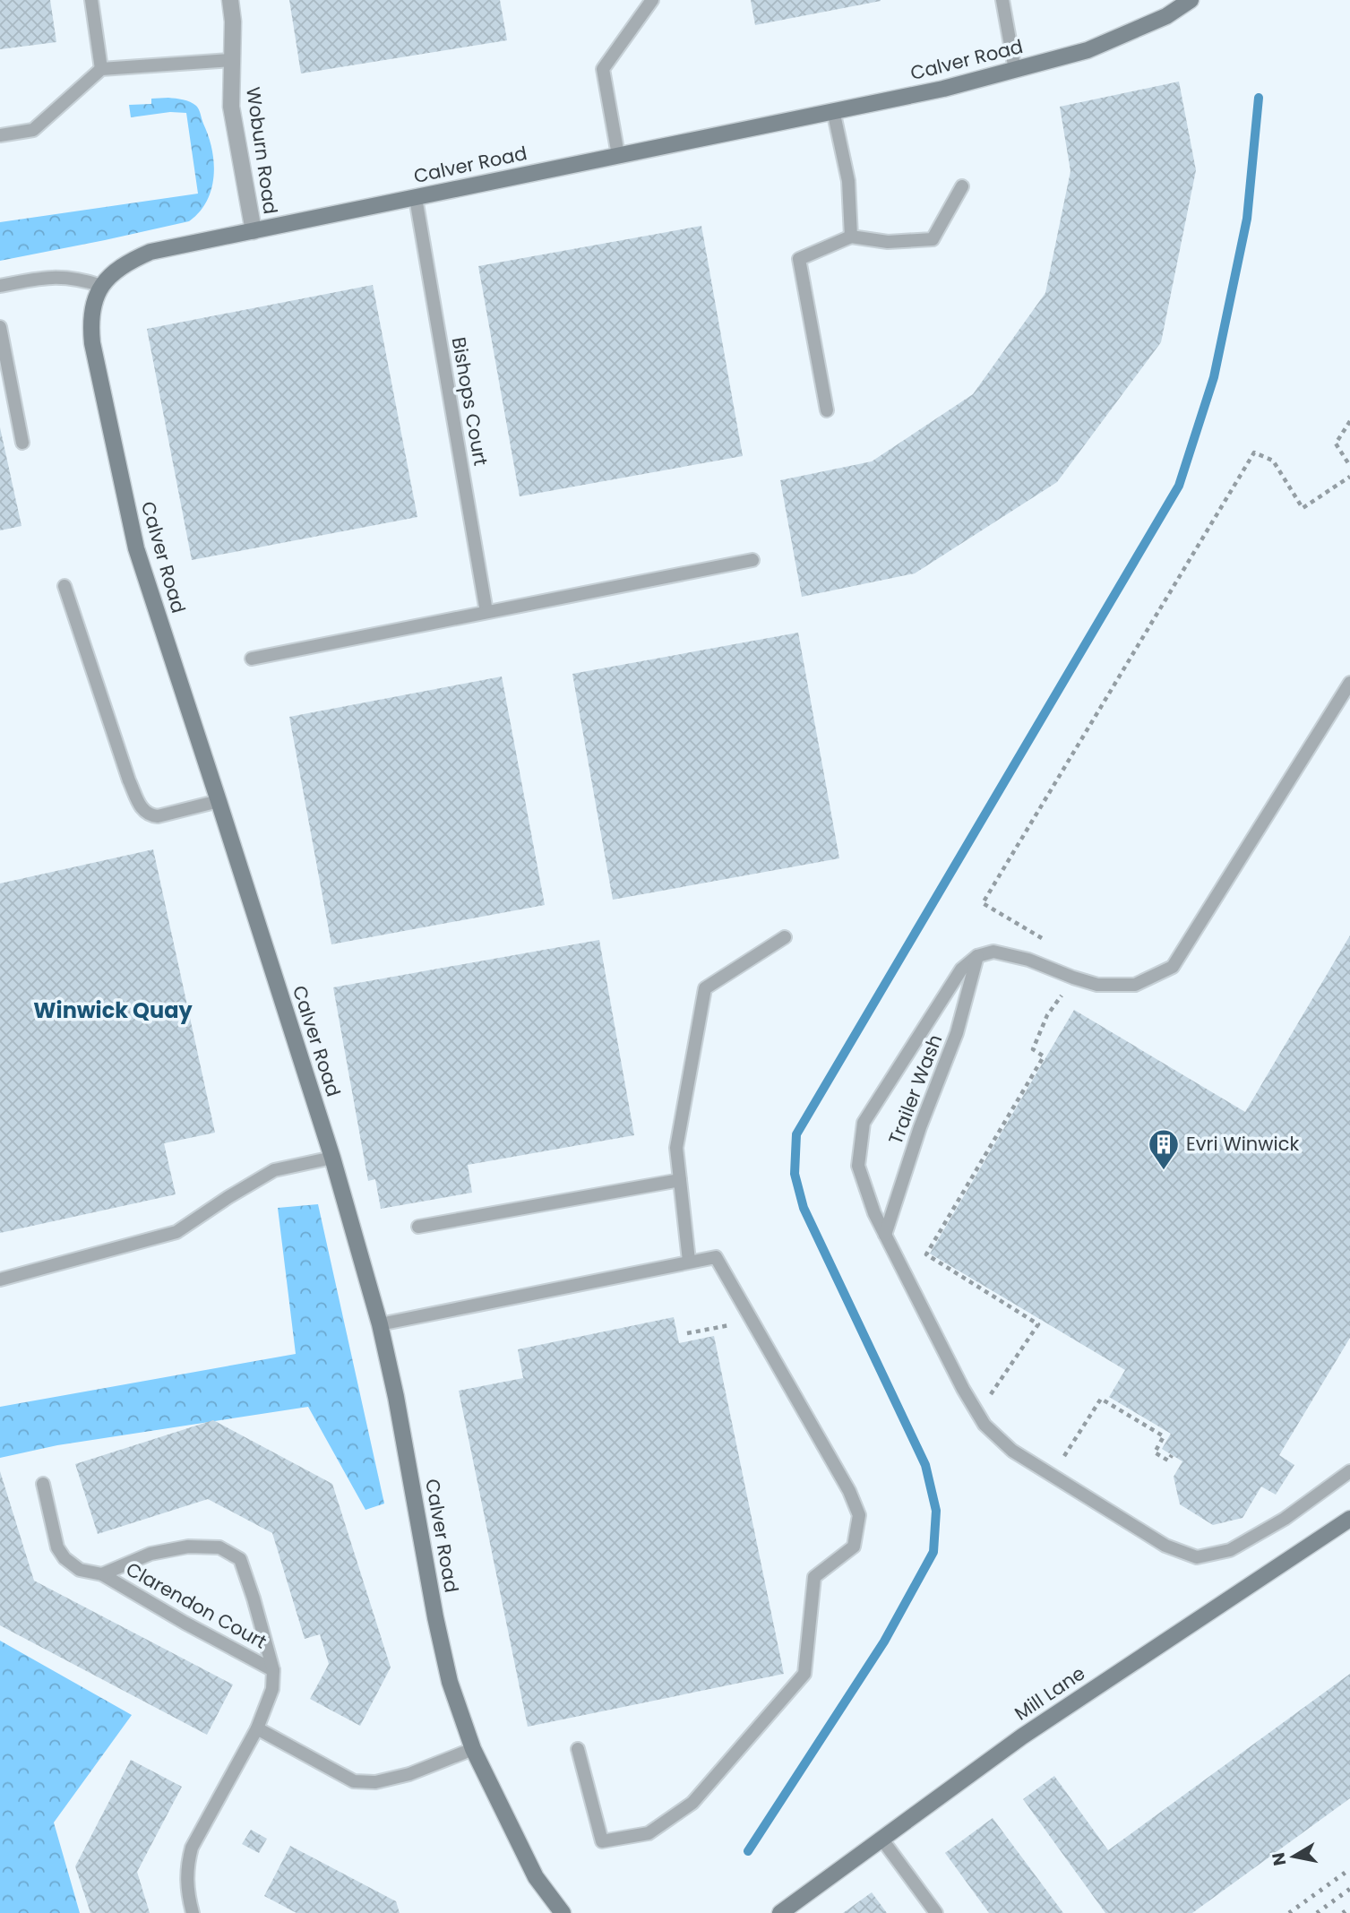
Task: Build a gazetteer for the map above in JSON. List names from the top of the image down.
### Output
{
  "streets": {
    "street": ["Calver Road", "Woburn Road", "Mill Lane"],
    "lane": ["Bishops Court", "Trailer Wash", "Clarendon Court"]
  },
  "crossings": [
    ["Calver Road", "Woburn Road"],
    ["Calver Road", "Bishops Court"]
  ],
  "districts": ["Winwick Quay"],
  "places": {
    "building": ["Evri Winwick"]
  },
  "north": "left"
}
